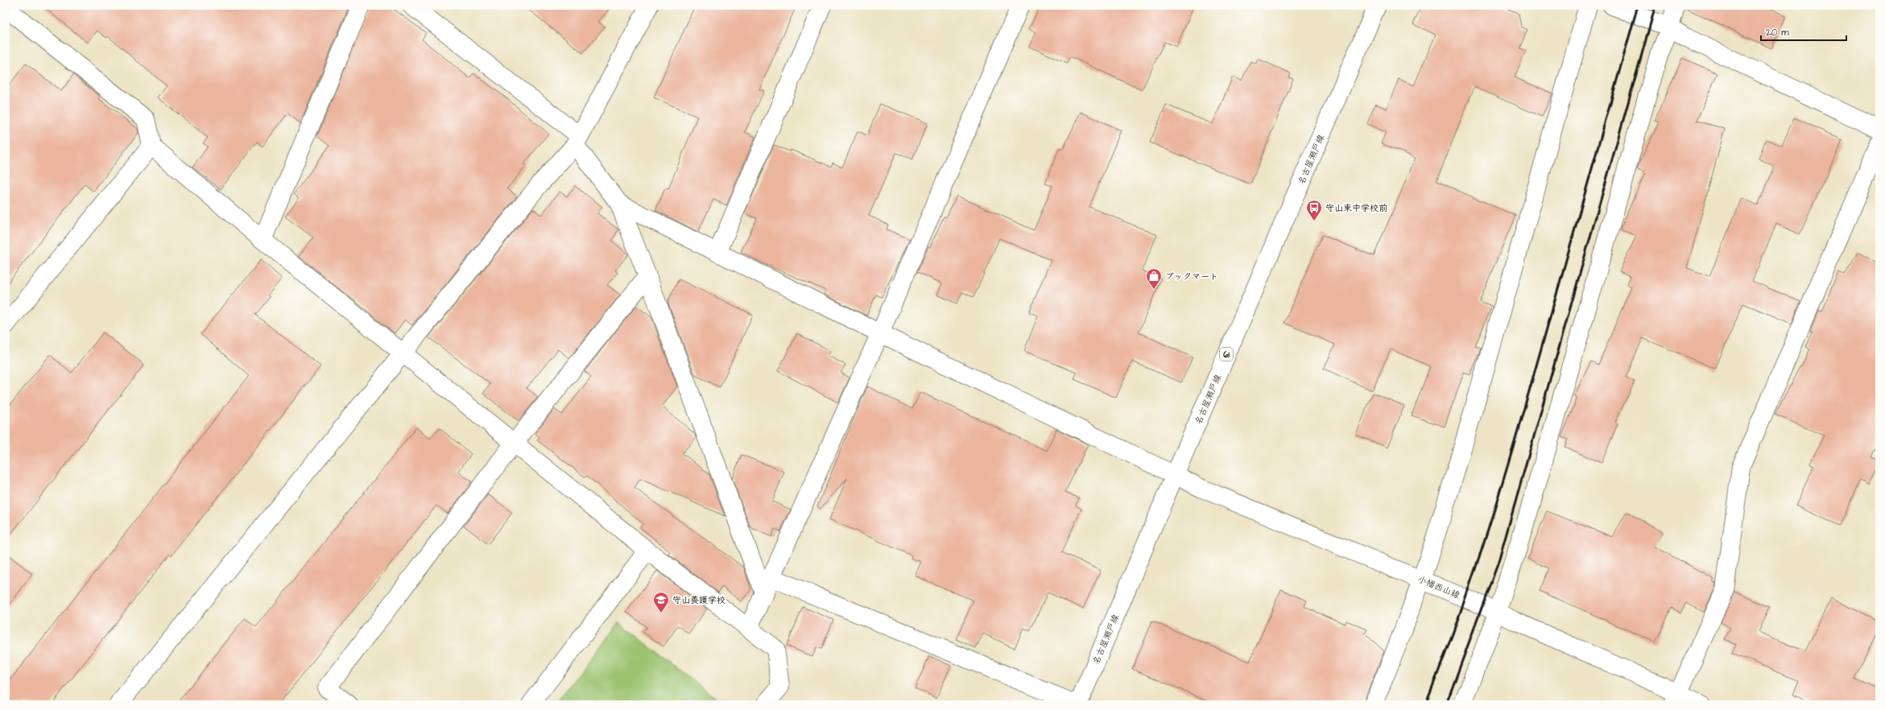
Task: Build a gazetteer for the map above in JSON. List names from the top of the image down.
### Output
{
  "streets": {
    "street": ["名古屋瀬戸線", "61", "小幡西山線"]
  },
  "crossings": [
    ["名古屋瀬戸線", "小幡西山線"]
  ],
  "places": {
    "bus stop": ["守山東中学校前"],
    "shop": ["ブックマート"],
    "school or university": ["守山養護学校"]
  },
  "scale_bar": "20 m"
}
